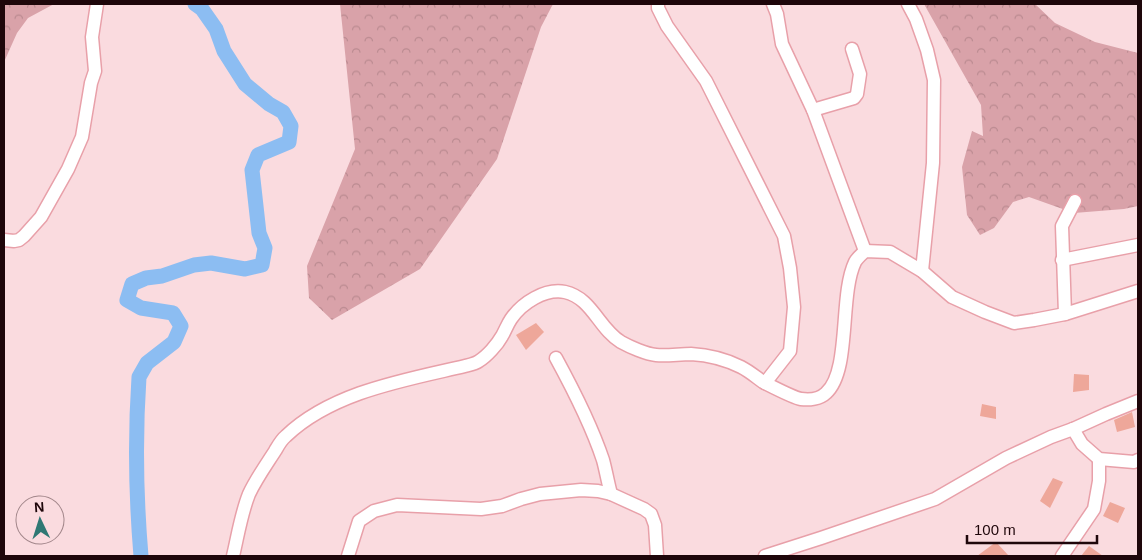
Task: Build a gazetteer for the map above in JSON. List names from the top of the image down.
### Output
{
  "scale_bar": "100 m",
  "north": "top"
}
